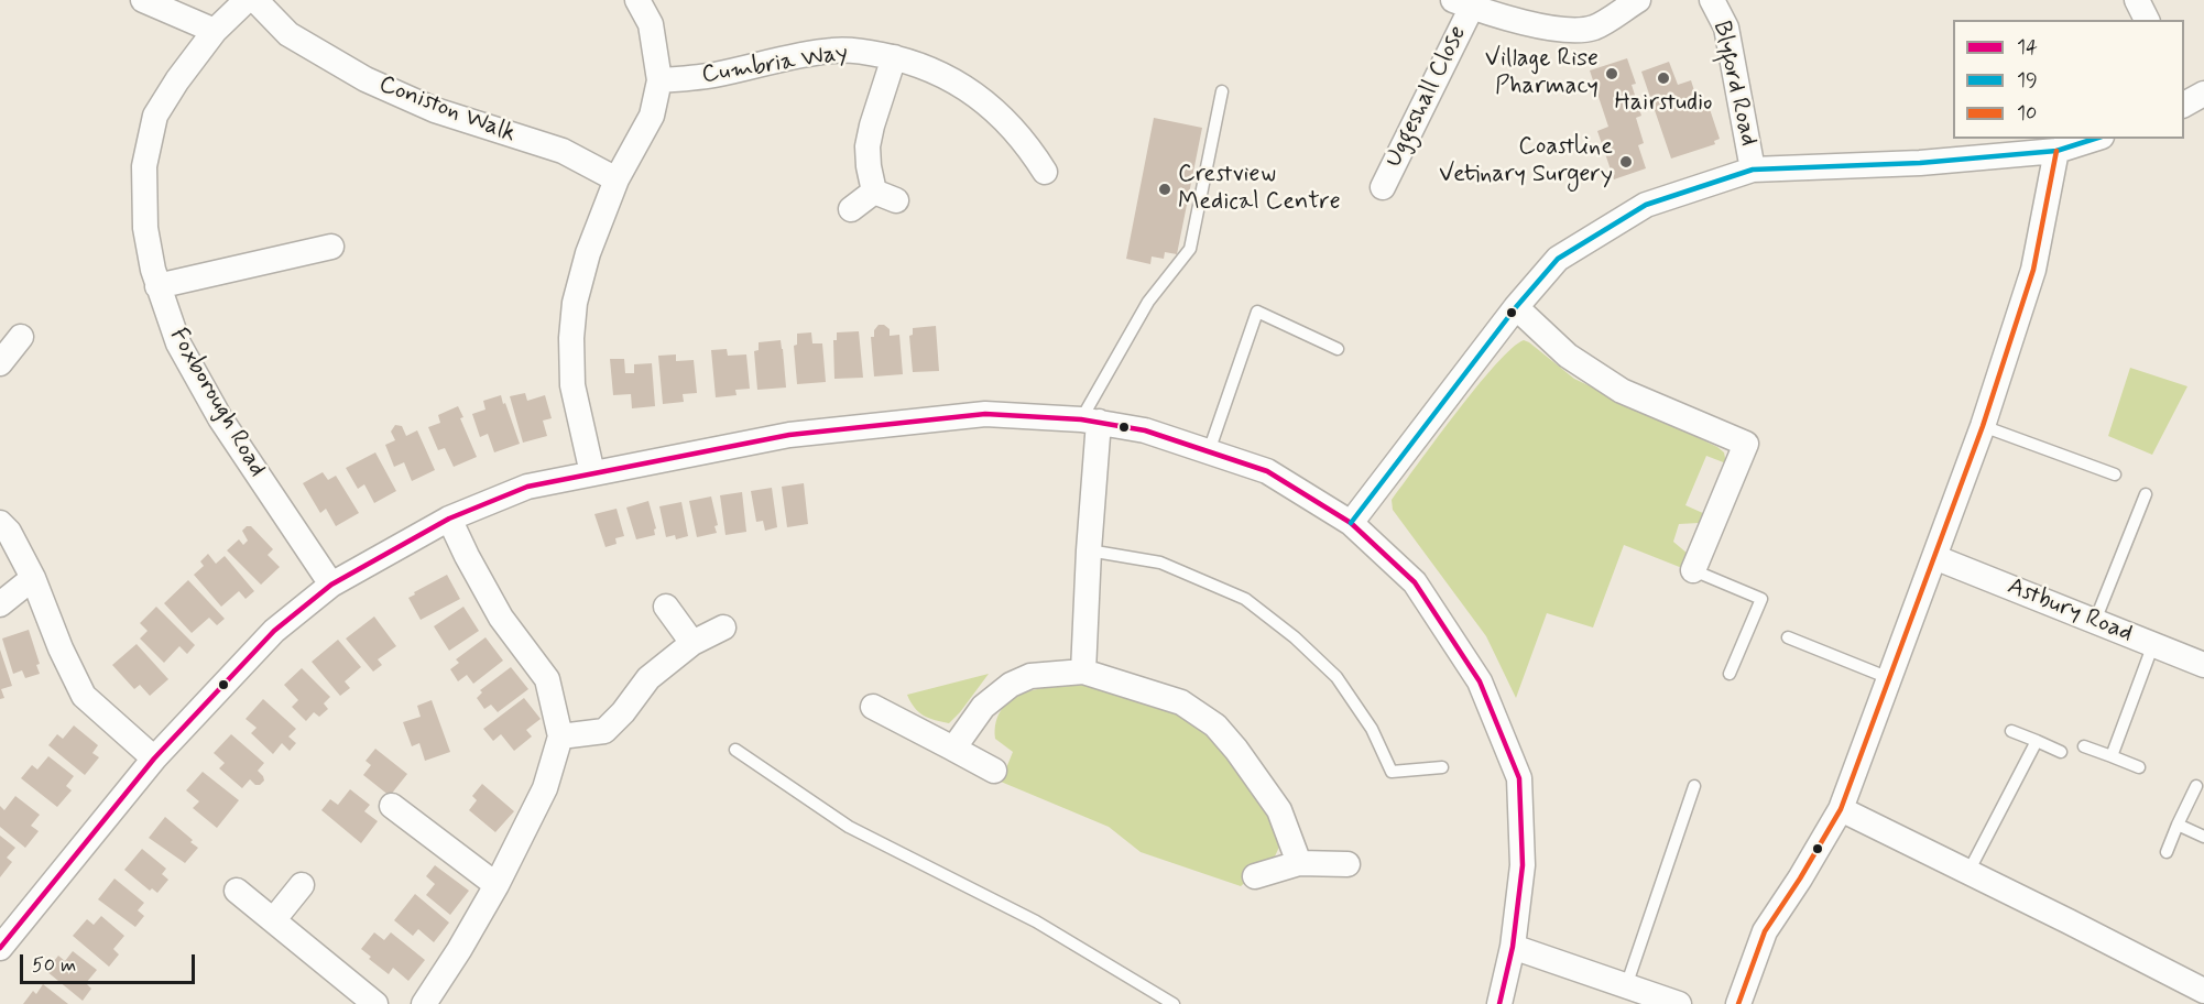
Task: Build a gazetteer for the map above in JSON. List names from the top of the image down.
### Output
{
  "streets": {
    "street": [
      "Cumbria Way",
      "Blyford Road",
      "Uggeshall Close",
      "Coniston Walk",
      "Foxborough Road",
      "Astbury Road"
    ]
  },
  "places": [
    "Village Rise Pharmacy",
    "Hairstudio",
    "Coastline Vetinary Surgery",
    "Crestview Medical Centre"
  ],
  "lines": ["transit line 19", "transit line 10", "transit line 14"],
  "legend": ["14", "19", "10"],
  "scale_bar": "50 m"
}
